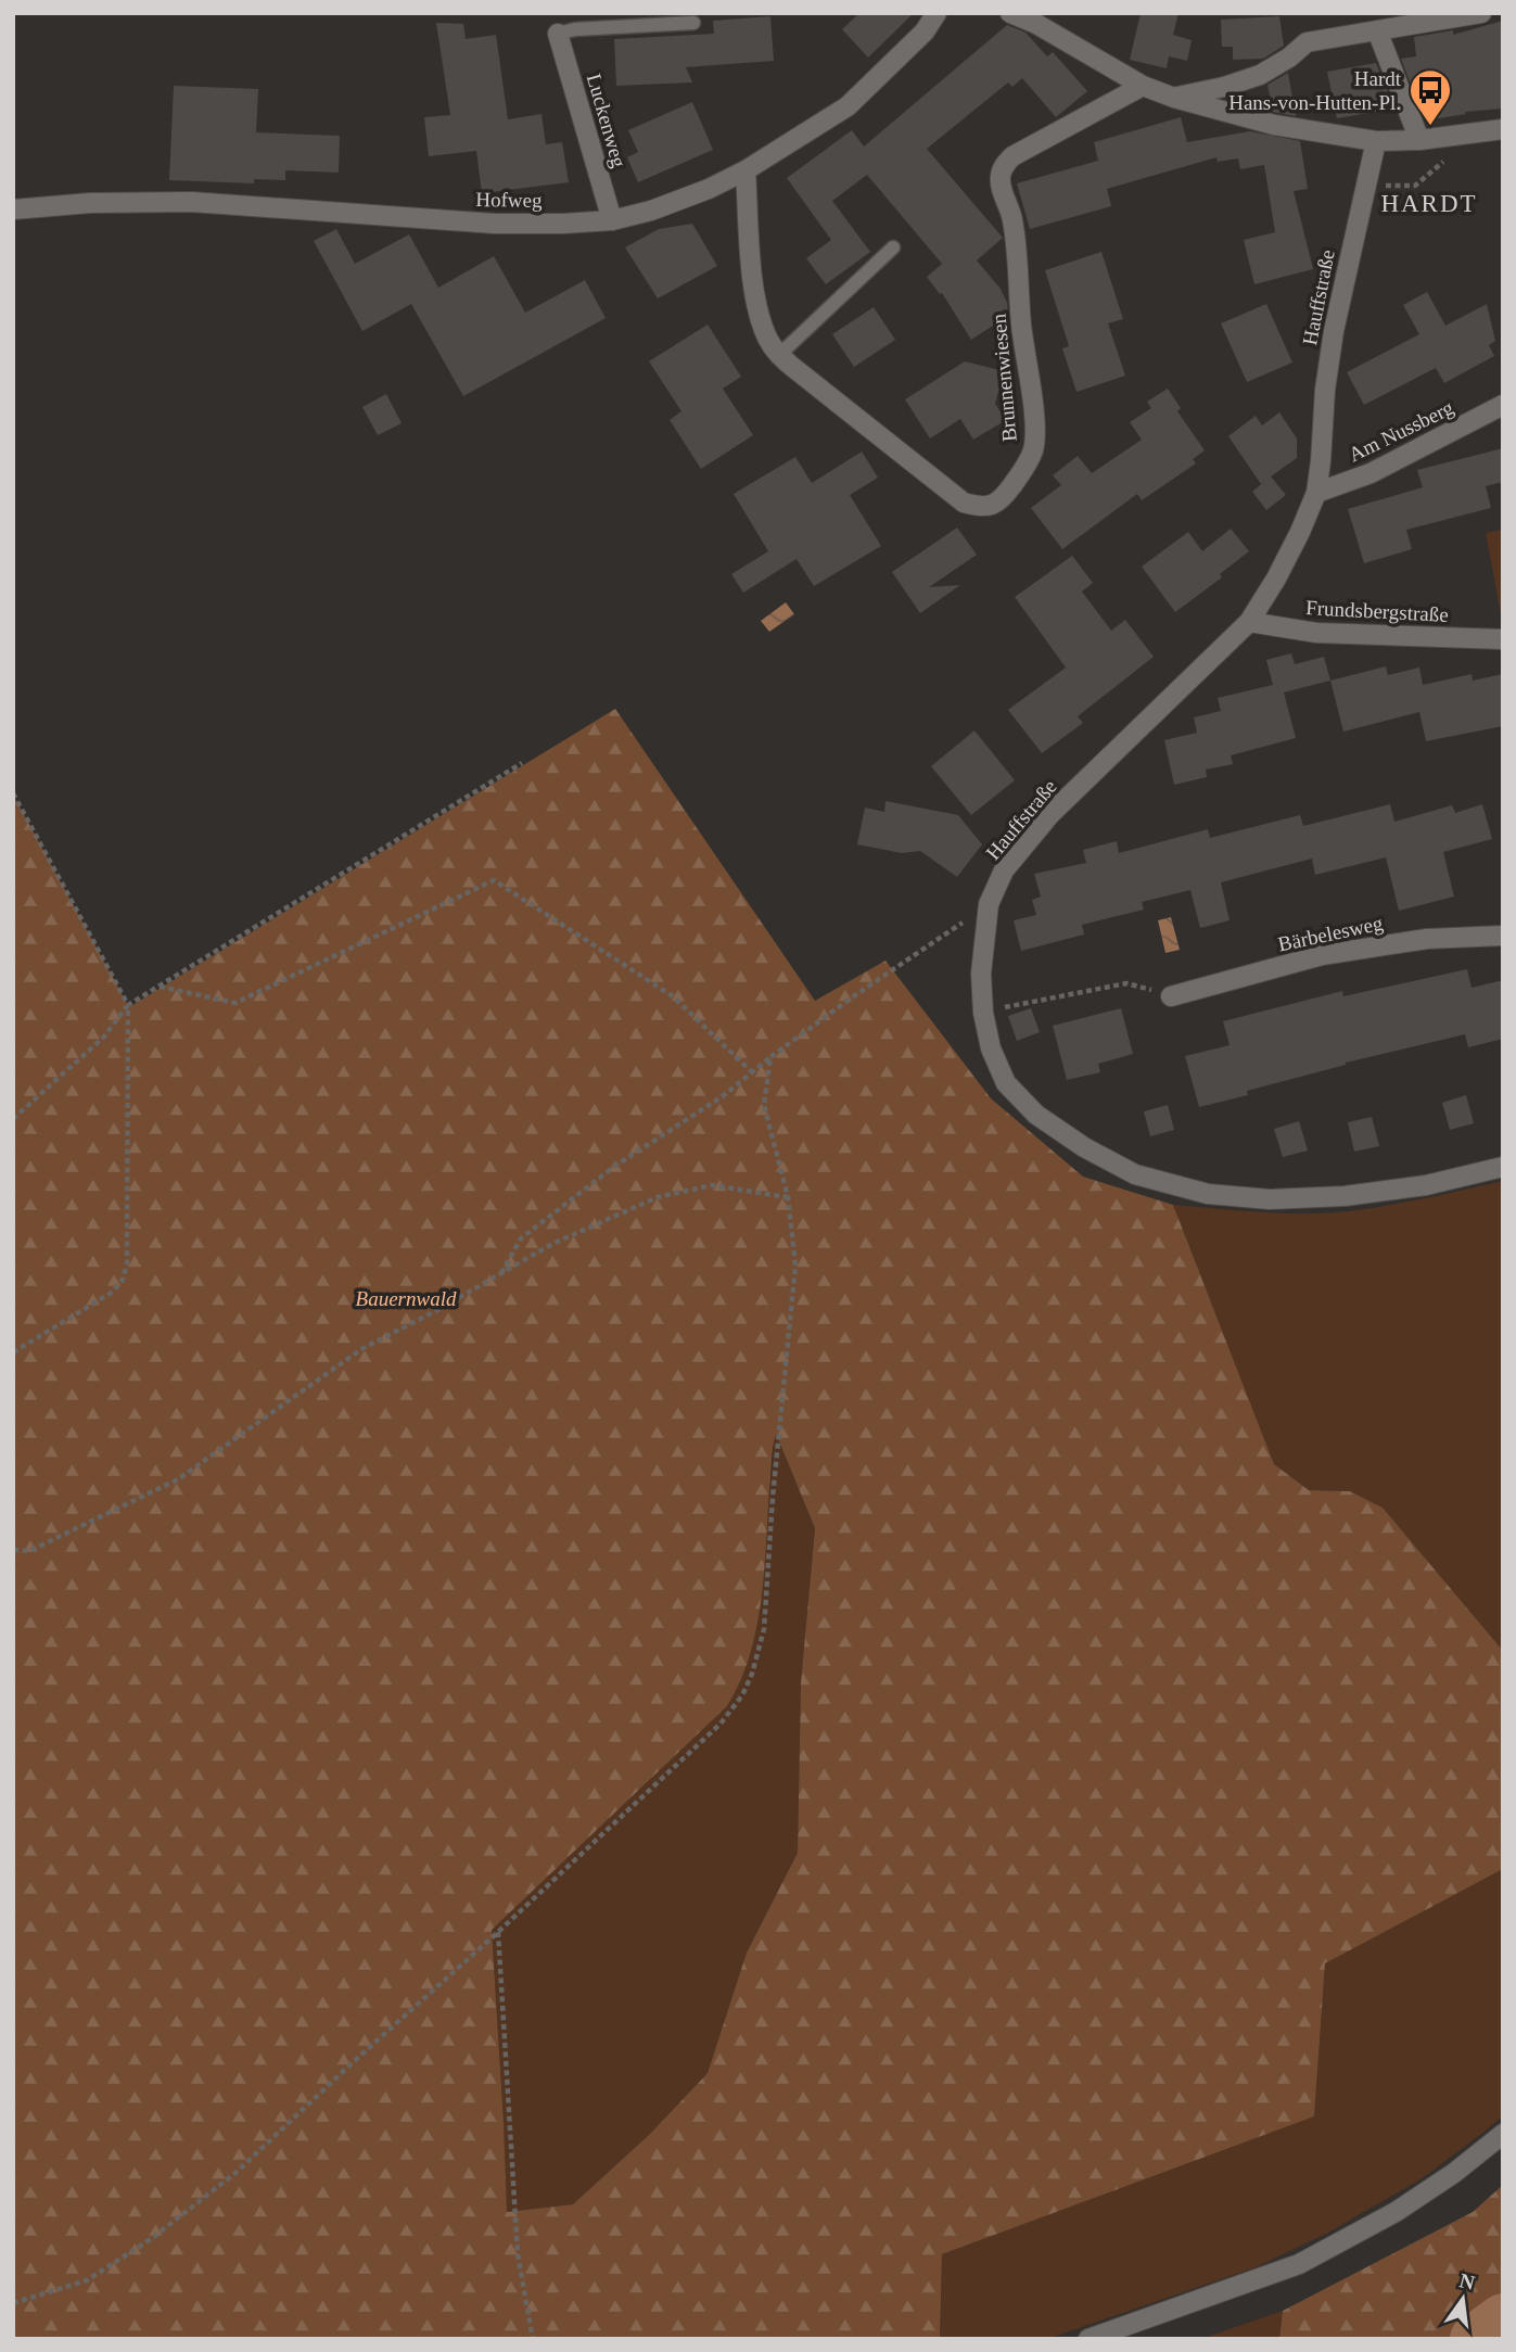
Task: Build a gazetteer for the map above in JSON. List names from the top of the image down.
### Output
{
  "streets": {
    "street": [
      "Luckenweg",
      "Hofweg",
      "Hauffstraße",
      "Brunnenwiesen",
      "Am Nussberg",
      "Frundsbergstraße",
      "Bärbelesweg"
    ]
  },
  "crossings": [
    ["Luckenweg", "Hofweg"],
    ["Hofweg", "Brunnenwiesen"],
    ["Hauffstraße", "Am Nussberg"],
    ["Hauffstraße", "Frundsbergstraße"]
  ],
  "districts": ["HARDT"],
  "parks": ["Bauernwald"],
  "places": {
    "bus stop": ["Hardt Hans-von-Hutten-Pl."]
  },
  "north": "top"
}
